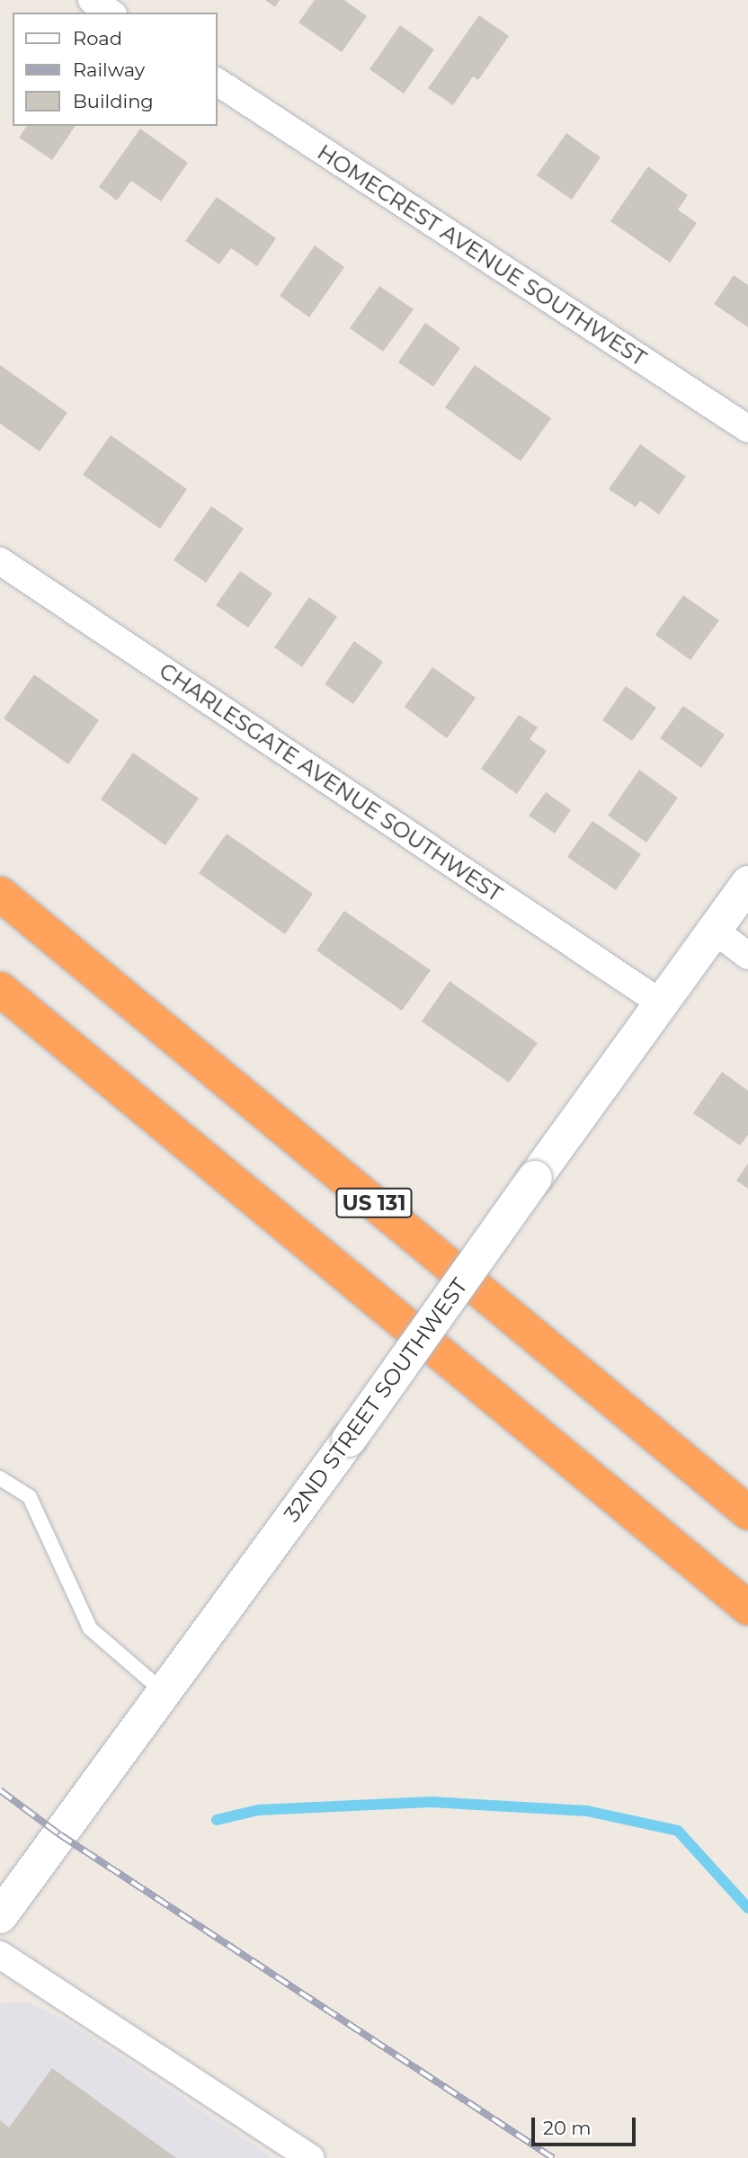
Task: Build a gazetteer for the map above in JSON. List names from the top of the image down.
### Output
{
  "streets": {
    "highway": ["US 131"],
    "street": ["HOMECREST AVENUE SOUTHWEST", "CHARLESGATE AVENUE SOUTHWEST", "32ND STREET SOUTHWEST"]
  },
  "crossings": [
    ["CHARLESGATE AVENUE SOUTHWEST", "32ND STREET SOUTHWEST"]
  ],
  "legend": ["Road", "Railway", "Building"],
  "scale_bar": "20 m"
}
